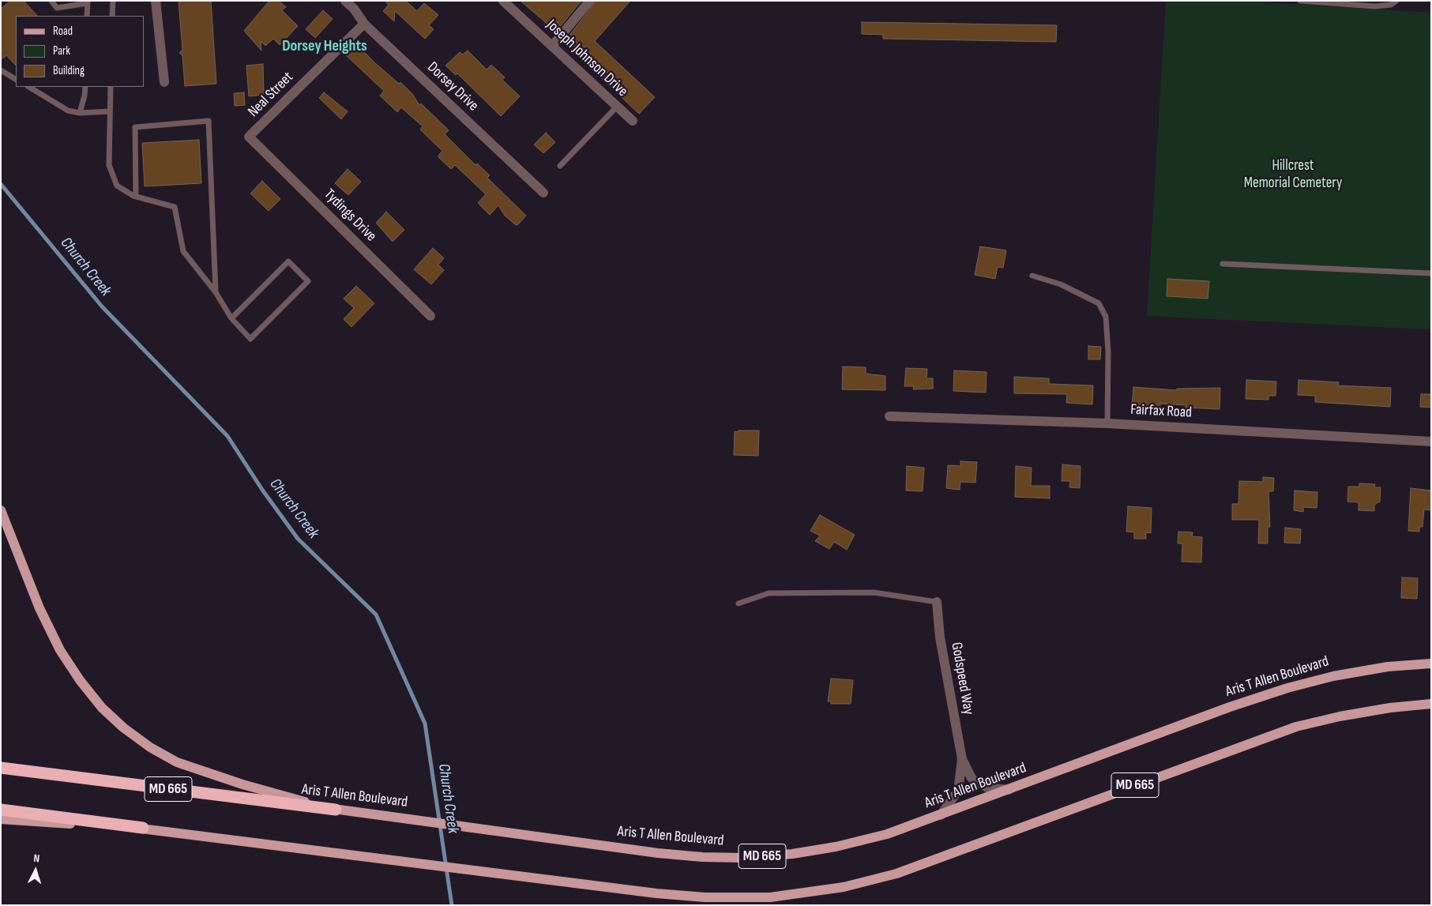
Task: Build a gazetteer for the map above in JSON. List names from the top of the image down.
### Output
{
  "streets": {
    "highway": ["Aris T Allen Boulevard", "MD 665"],
    "street": [
      "Joseph Johnson Drive",
      "Dorsey Drive",
      "Neal Street",
      "Tydings Drive",
      "Fairfax Road",
      "Godspeed Way"
    ]
  },
  "crossings": [
    ["Dorsey Drive", "Neal Street"],
    ["Neal Street", "Tydings Drive"],
    ["Aris T Allen Boulevard", "Godspeed Way"]
  ],
  "districts": ["Dorsey Heights"],
  "water": ["Church Creek"],
  "parks": ["Hillcrest Memorial Cemetery"],
  "legend": ["Road", "Park", "Building"],
  "north": "top"
}
